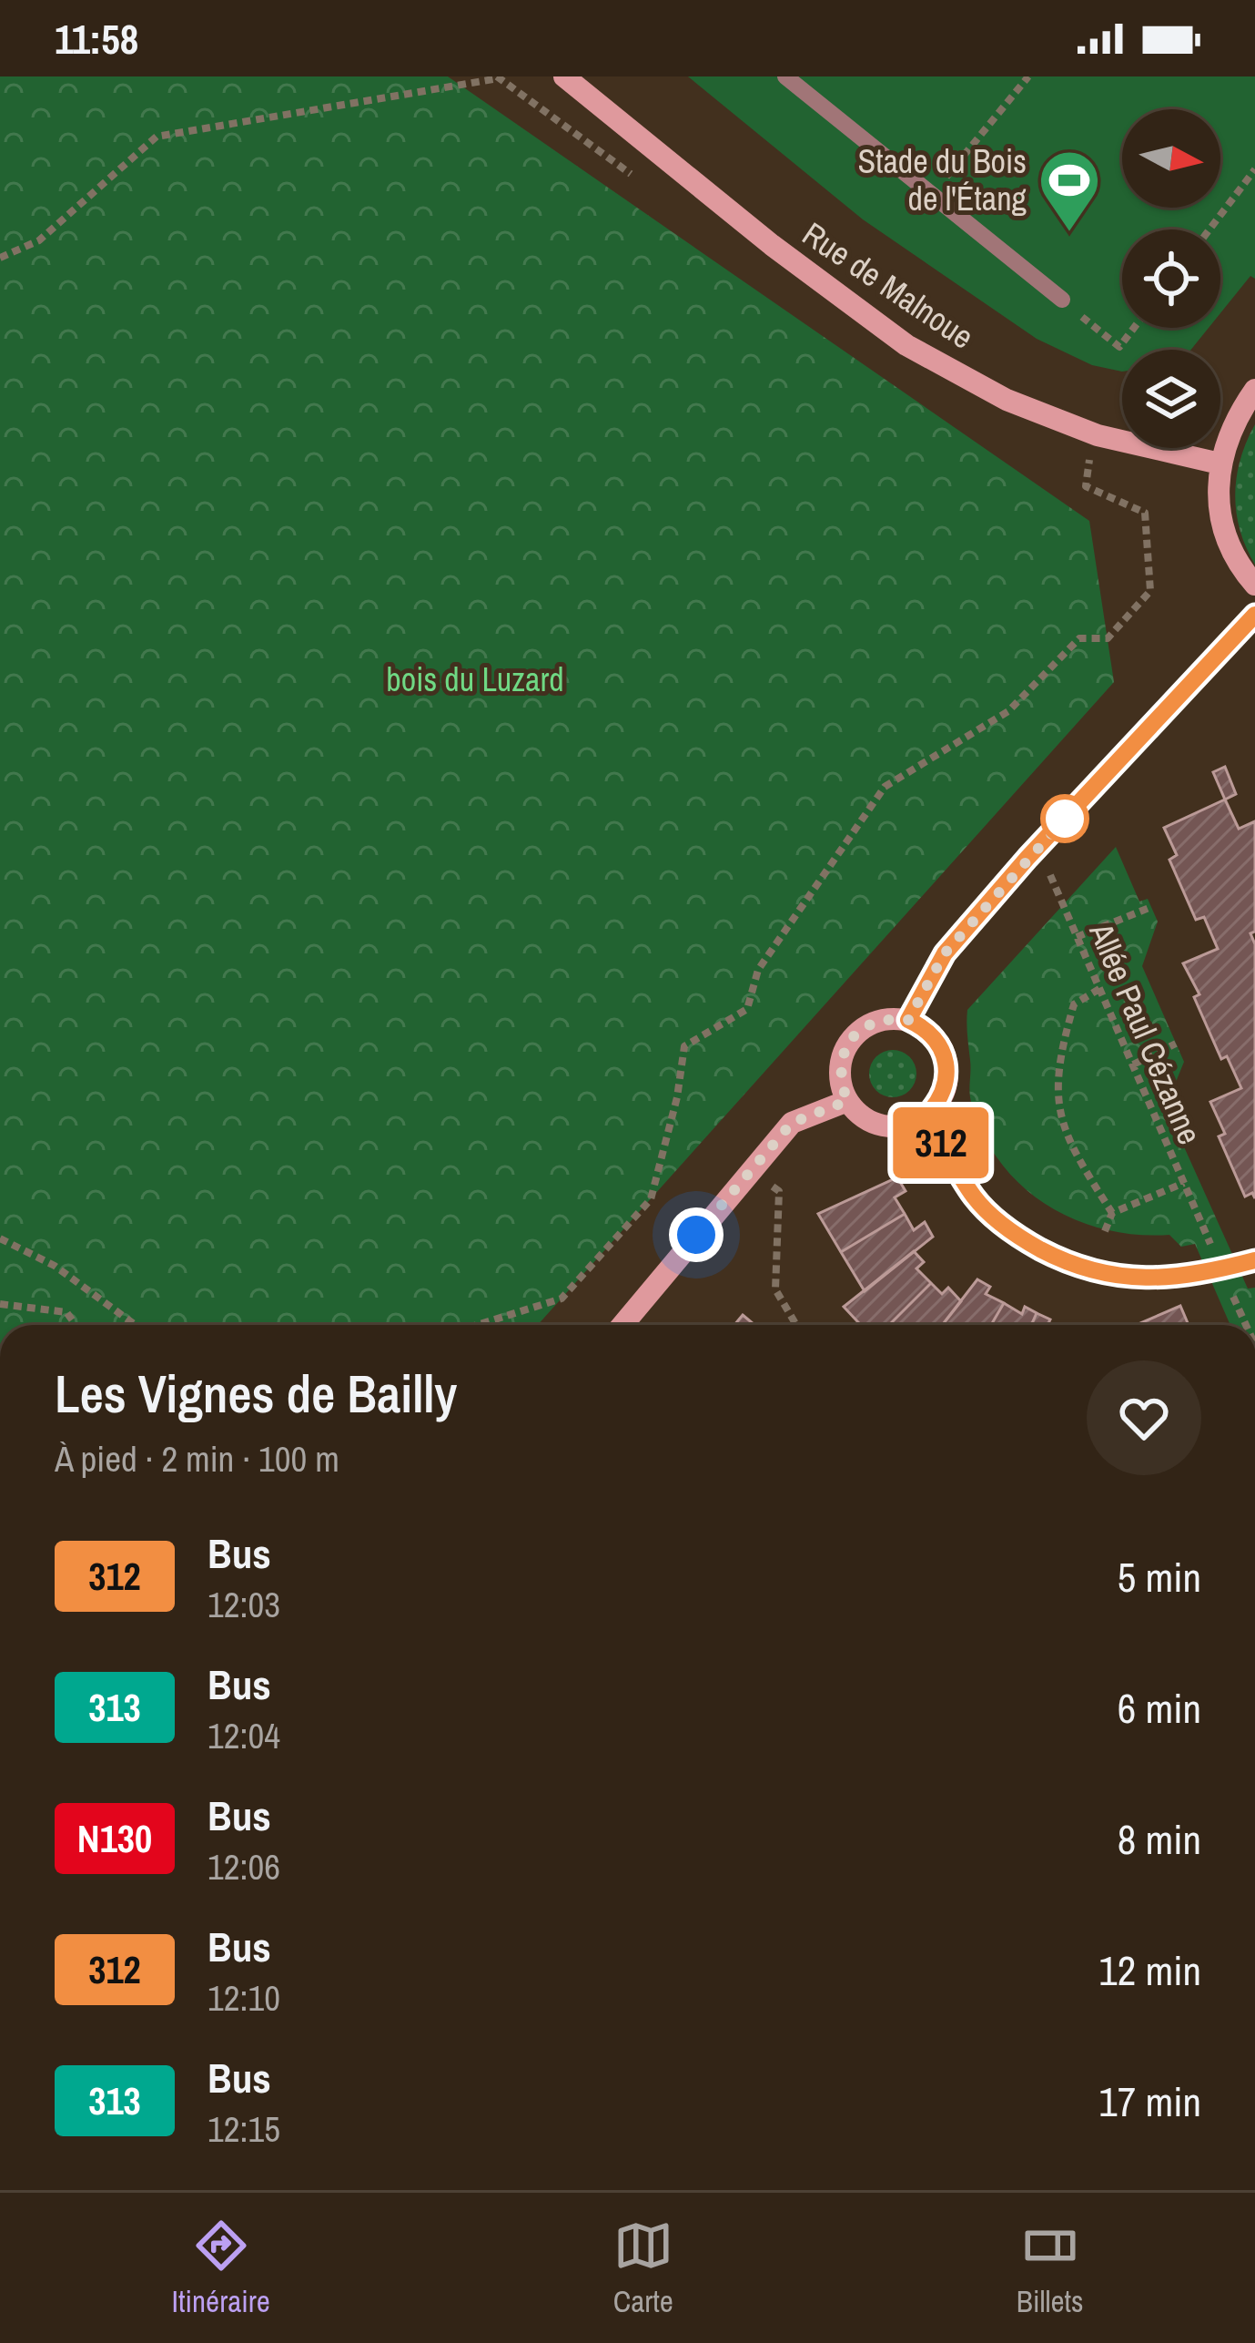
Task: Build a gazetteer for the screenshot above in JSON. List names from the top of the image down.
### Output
{
  "streets": {
    "street": ["Rue de Malnoue"],
    "path": ["Allée Paul Cézanne"]
  },
  "parks": ["bois du Luzard"],
  "places": {
    "sports": ["Stade du Bois de l'Étang"]
  },
  "lines": ["bus line 312"],
  "north": "right",
  "page": {
    "status": "11:58",
    "on_map": "312",
    "heading": ["Les Vignes de Bailly", "À pied · 2 min · 100 m"],
    "list": [
      {
        "mark": "312",
        "name": "Bus",
        "note": "12:03",
        "value": "5 min"
      },
      {
        "mark": "313",
        "name": "Bus",
        "note": "12:04",
        "value": "6 min"
      },
      {
        "mark": "N130",
        "name": "Bus",
        "note": "12:06",
        "value": "8 min"
      },
      {
        "mark": "312",
        "name": "Bus",
        "note": "12:10",
        "value": "12 min"
      },
      {
        "mark": "313",
        "name": "Bus",
        "note": "12:15",
        "value": "17 min"
      }
    ],
    "tabs": ["Itinéraire", "Carte", "Billets"]
  }
}
